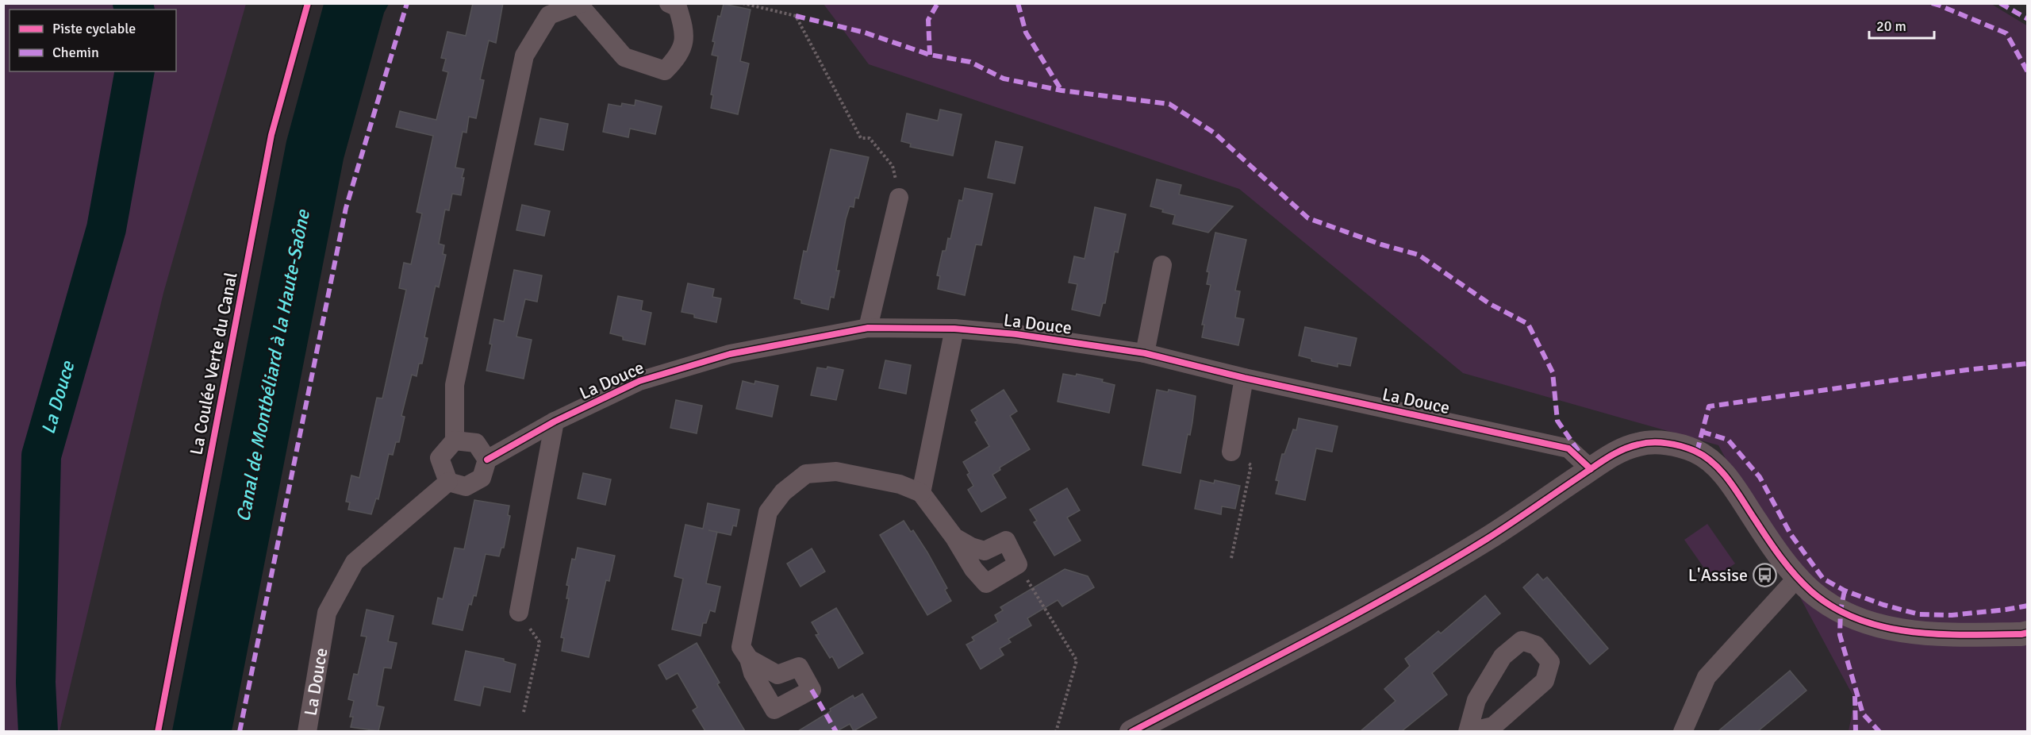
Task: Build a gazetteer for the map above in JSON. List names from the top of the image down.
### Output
{
  "streets": {
    "street": ["La Douce"],
    "cycle path": ["La Coulée Verte du Canal"]
  },
  "water": ["Canal de Montbéliard à la Haute-Saône", "La Douce"],
  "places": {
    "bus stop": ["L'Assise"]
  },
  "legend": ["Piste cyclable", "Chemin"],
  "scale_bar": "20 m"
}
